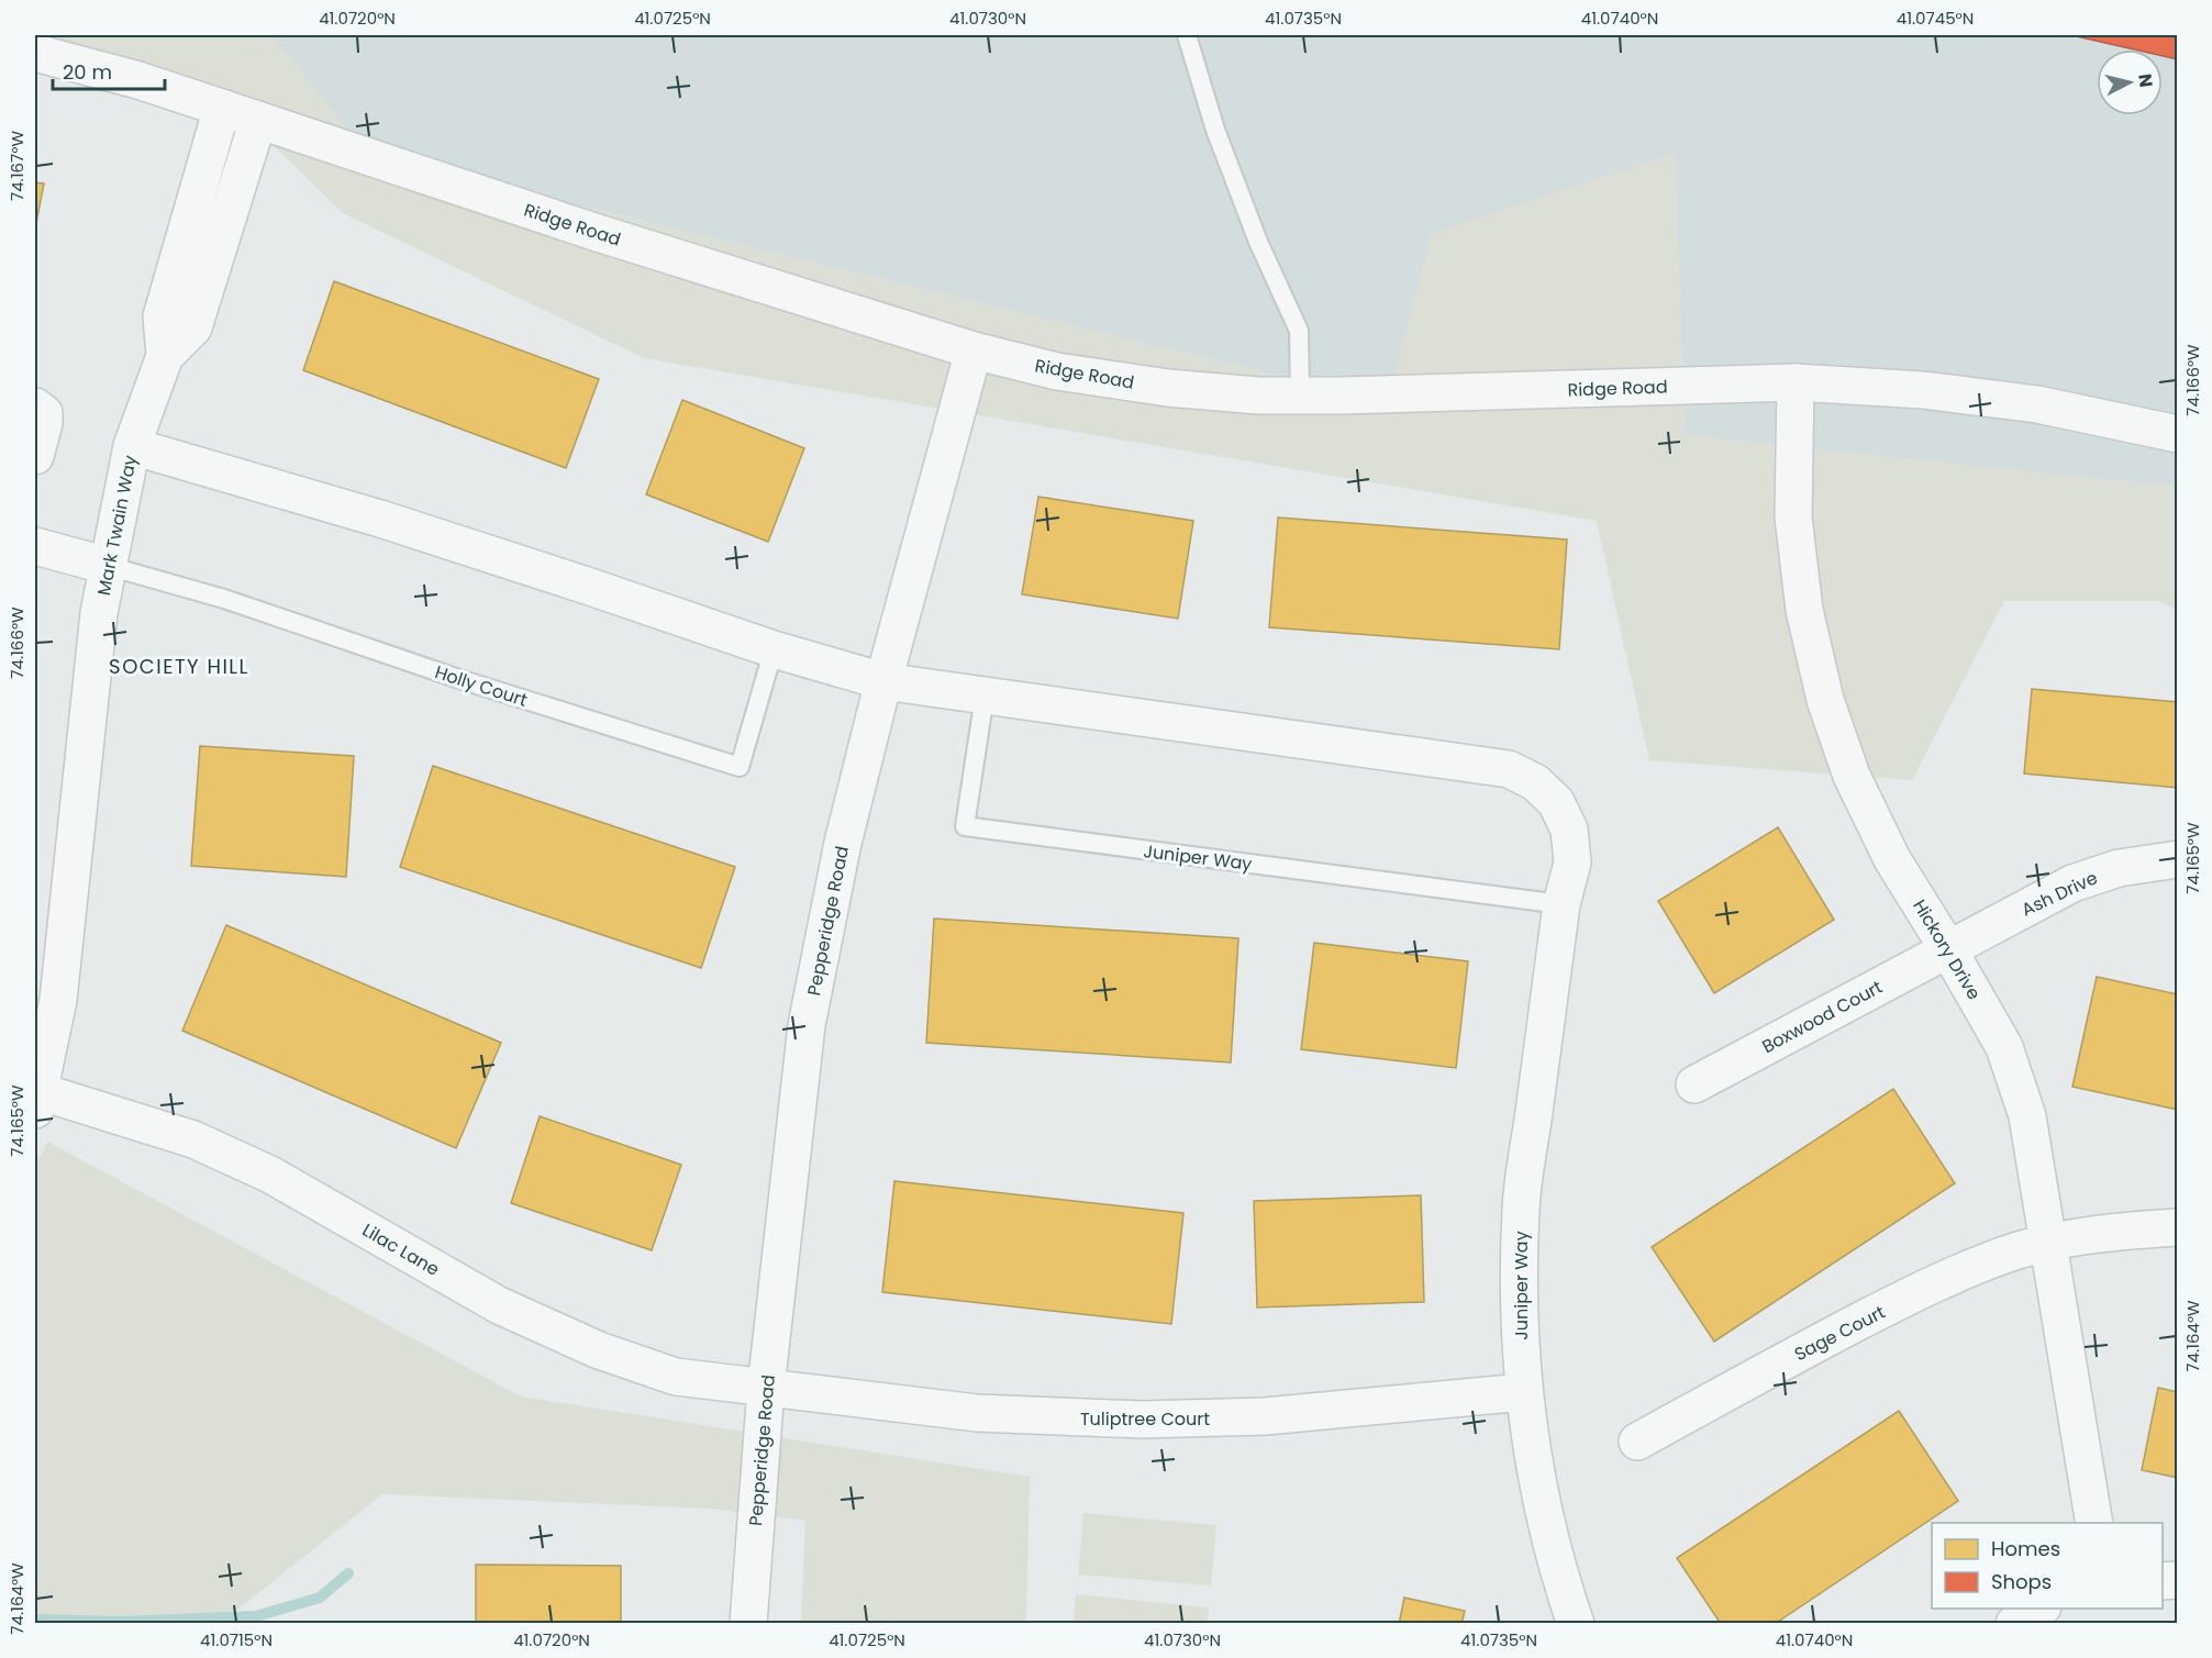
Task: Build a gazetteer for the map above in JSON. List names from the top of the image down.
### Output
{
  "streets": {
    "street": [
      "Ridge Road",
      "Mark Twain Way",
      "Juniper Way",
      "Ash Drive",
      "Pepperidge Road",
      "Hickory Drive",
      "Boxwood Court",
      "Lilac Lane",
      "Sage Court",
      "Tuliptree Court"
    ],
    "lane": ["Holly Court"]
  },
  "crossings": [
    ["Ridge Road", "Mark Twain Way"],
    ["Ridge Road", "Pepperidge Road"],
    ["Ridge Road", "Hickory Drive"],
    ["Mark Twain Way", "Holly Court"],
    ["Mark Twain Way", "Lilac Lane"],
    ["Juniper Way", "Pepperidge Road"],
    ["Juniper Way", "Tuliptree Court"],
    ["Ash Drive", "Hickory Drive"],
    ["Ash Drive", "Boxwood Court"],
    ["Pepperidge Road", "Lilac Lane"],
    ["Pepperidge Road", "Tuliptree Court"],
    ["Hickory Drive", "Boxwood Court"],
    ["Hickory Drive", "Sage Court"],
    ["Lilac Lane", "Tuliptree Court"]
  ],
  "districts": ["SOCIETY HILL"],
  "legend": ["Homes", "Shops"],
  "scale_bar": "20 m",
  "north": "right",
  "coordinates": [
    "41.0720°N",
    "41.0725°N",
    "41.0730°N",
    "41.0735°N",
    "41.0740°N",
    "41.0745°N",
    "74.167°W",
    "74.166°W",
    "74.165°W",
    "74.164°W",
    "41.0715°N"
  ]
}
